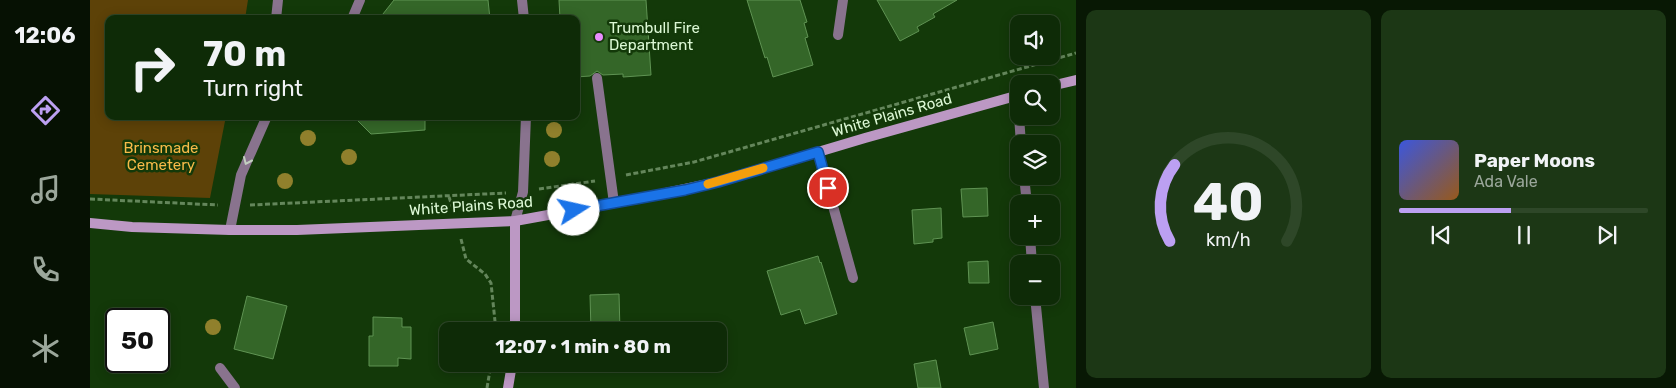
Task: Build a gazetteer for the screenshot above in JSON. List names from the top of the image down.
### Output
{
  "streets": {
    "main road": ["White Plains Road"]
  },
  "parks": ["Brinsmade Cemetery"],
  "places": ["Trumbull Fire Department"],
  "page": {
    "tabs": "12:06",
    "map_buttons": ["+", "−"],
    "turn": ["70 m", "Turn right"],
    "song": ["Paper Moons", "Ada Vale"],
    "limit": "50",
    "trip": "12:07 · 1 min · 80 m",
    "gauge": ["40", "km/h"]
  }
}
